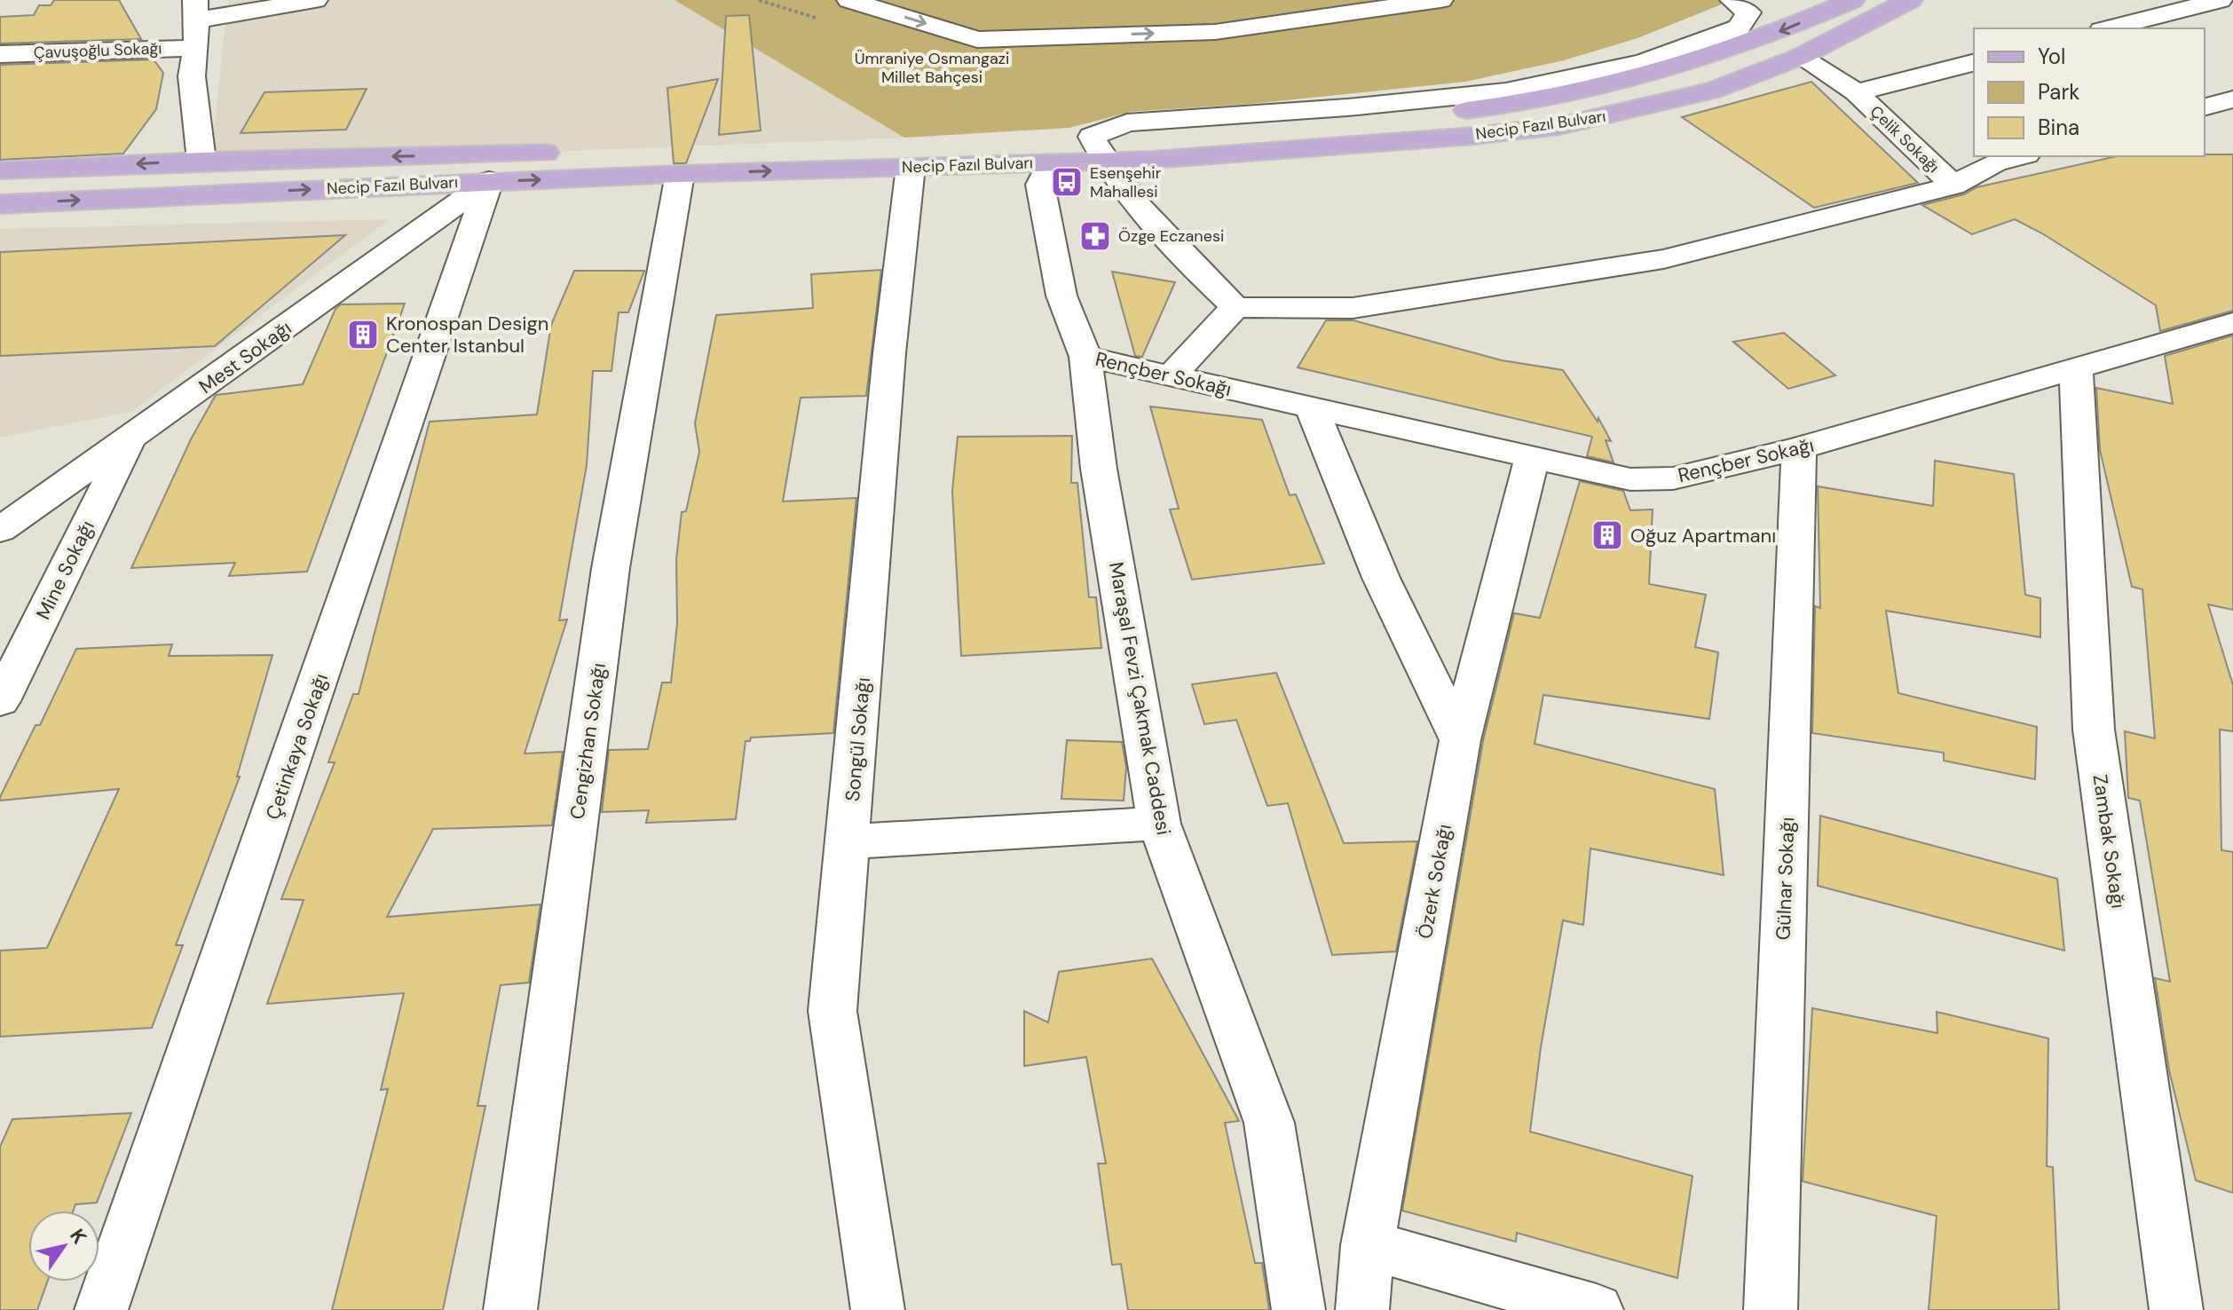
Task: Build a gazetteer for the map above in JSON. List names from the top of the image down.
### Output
{
  "streets": {
    "main road": ["Necip Fazıl Bulvarı"],
    "street": [
      "Çavuşoğlu Sokağı",
      "Çelik Sokağı",
      "Mest Sokağı",
      "Rençber Sokağı",
      "Mine Sokağı",
      "Maraşal Fevzi Çakmak Caddesi",
      "Songül Sokağı",
      "Cengizhan Sokağı",
      "Çetinkaya Sokağı",
      "Zambak Sokağı",
      "Gülnar Sokağı",
      "Özerk Sokağı"
    ]
  },
  "crossings": [
    ["Necip Fazıl Bulvarı", "Çelik Sokağı"],
    ["Necip Fazıl Bulvarı", "Mest Sokağı"],
    ["Necip Fazıl Bulvarı", "Maraşal Fevzi Çakmak Caddesi"],
    ["Necip Fazıl Bulvarı", "Songül Sokağı"],
    ["Necip Fazıl Bulvarı", "Cengizhan Sokağı"],
    ["Necip Fazıl Bulvarı", "Çetinkaya Sokağı"],
    ["Mest Sokağı", "Mine Sokağı"],
    ["Mest Sokağı", "Çetinkaya Sokağı"],
    ["Rençber Sokağı", "Maraşal Fevzi Çakmak Caddesi"],
    ["Rençber Sokağı", "Zambak Sokağı"],
    ["Rençber Sokağı", "Gülnar Sokağı"],
    ["Rençber Sokağı", "Özerk Sokağı"]
  ],
  "parks": ["Ümraniye Osmangazi Millet Bahçesi"],
  "places": {
    "bus stop": ["Esenşehir Mahallesi"],
    "pharmacy": ["Özge Eczanesi"],
    "building": ["Kronospan Design Center Istanbul", "Oğuz Apartmanı"]
  },
  "legend": ["Yol", "Park", "Bina"],
  "north": "top right"
}
